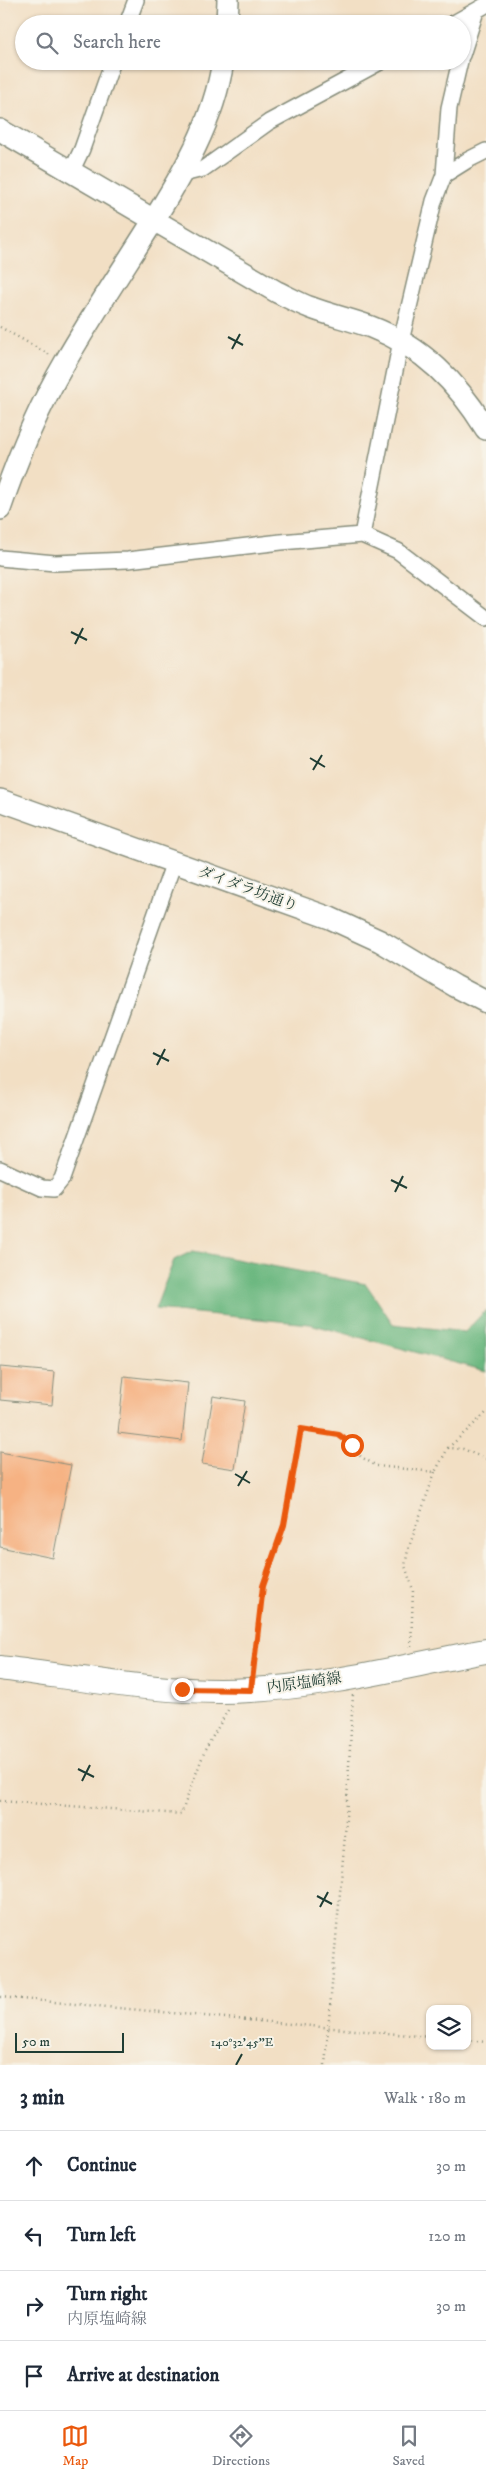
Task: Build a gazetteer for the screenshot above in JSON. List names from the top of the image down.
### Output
{
  "streets": {
    "main road": ["内原塩崎線"],
    "street": ["ダイダラ坊通り"]
  },
  "scale_bar": "50 m",
  "page": {
    "search": "Search here",
    "scale": "50 m",
    "heading": ["3 min", "Walk · 180 m"],
    "list": [
      ["Continue", "30 m"],
      ["Turn left", "120 m"],
      ["Turn right", "内原塩崎線", "30 m"],
      "Arrive at destination"
    ],
    "nav": ["Map", "Directions", "Saved"]
  },
  "coordinates": ["140°32'45\"E"]
}
